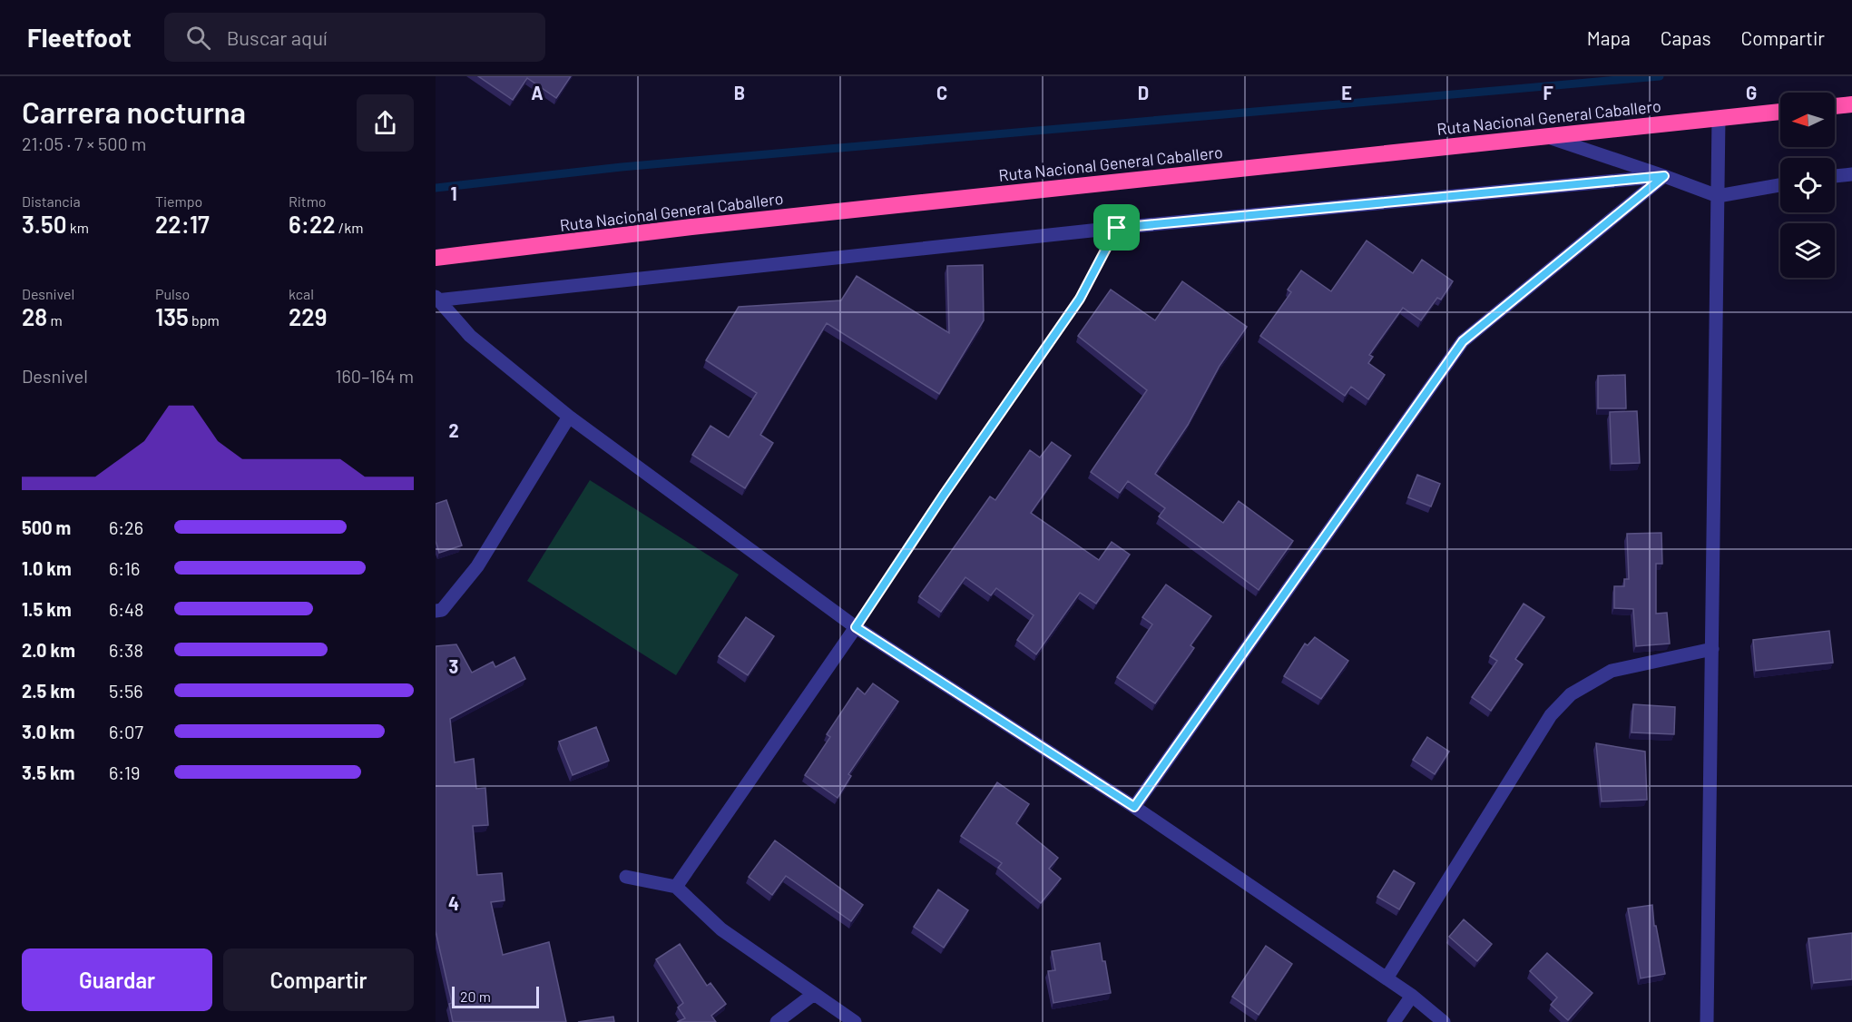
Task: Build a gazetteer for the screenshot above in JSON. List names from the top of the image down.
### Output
{
  "streets": {
    "highway": ["Ruta Nacional General Caballero"]
  },
  "scale_bar": "20 m",
  "north": "left",
  "page": {
    "header": "Fleetfoot",
    "search": "Buscar aquí",
    "nav": ["Mapa", "Capas", "Compartir"],
    "heading": ["Carrera nocturna", "21:05 · 7 × 500 m"],
    "stats": [
      ["Distancia", "3.50 km"],
      ["Tiempo", "22:17"],
      ["Ritmo", "6:22 /km"],
      ["Desnivel", "28 m"],
      ["Pulso", "135 bpm"],
      ["kcal", "229"]
    ],
    "chart": ["Desnivel", "160–164 m"],
    "list": [
      {
        "name": "500 m",
        "note": "6:26"
      },
      {
        "name": "1.0 km",
        "note": "6:16"
      },
      {
        "name": "1.5 km",
        "note": "6:48"
      },
      {
        "name": "2.0 km",
        "note": "6:38"
      },
      {
        "name": "2.5 km",
        "note": "5:56"
      },
      {
        "name": "3.0 km",
        "note": "6:07"
      },
      {
        "name": "3.5 km",
        "note": "6:19"
      }
    ],
    "buttons": ["Guardar", "Compartir"],
    "scale": "20 m"
  },
  "grid": {
    "columns": [
      "A",
      "B",
      "C",
      "D",
      "E",
      "F",
      "G"
    ],
    "rows": [
      "1",
      "2",
      "3",
      "4"
    ]
  }
}
